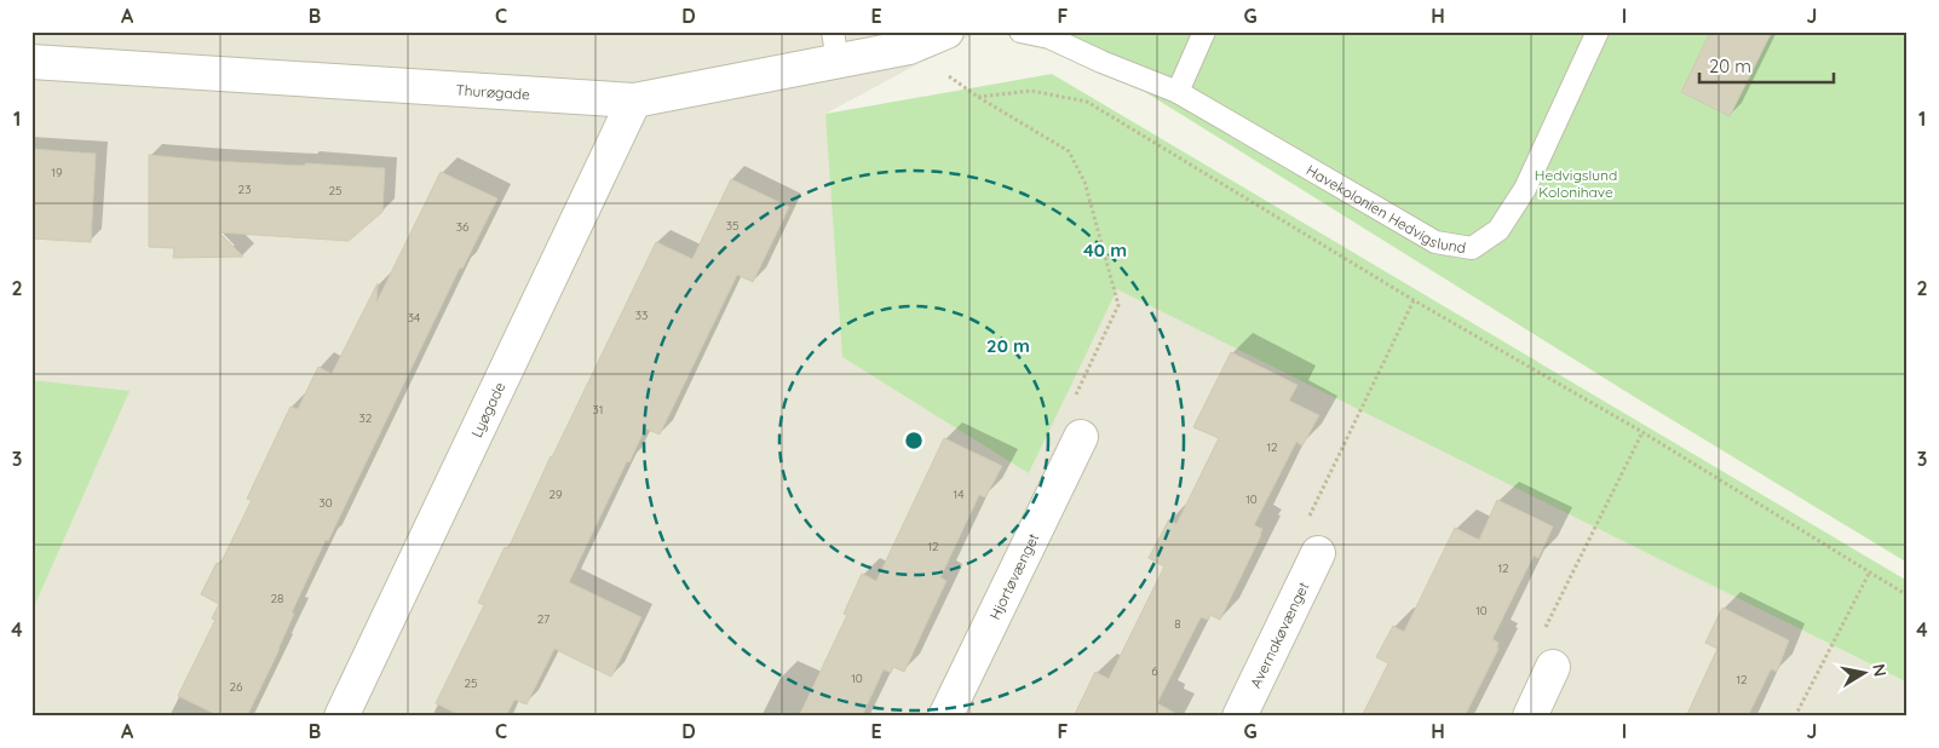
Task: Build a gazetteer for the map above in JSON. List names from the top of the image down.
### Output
{
  "streets": {
    "street": [
      "Thurøgade",
      "Lyøgade",
      "Hjortøvænget",
      "Avernakøvænget"
    ],
    "lane": ["Havekolonien Hedvigslund"]
  },
  "crossings": [
    ["Thurøgade", "Lyøgade"]
  ],
  "parks": ["Hedvigslund Kolonihave"],
  "house_numbers": [
    "19",
    "23",
    "25",
    "35",
    "36",
    "33",
    "34",
    "31",
    "32",
    "12",
    "29",
    "14",
    "10",
    "30",
    "12",
    "12",
    "28",
    "10",
    "27",
    "8",
    "6",
    "10",
    "12",
    "25",
    "26"
  ],
  "scale_bar": "20 m",
  "north": "right",
  "grid": {
    "columns": [
      "A",
      "B",
      "C",
      "D",
      "E",
      "F",
      "G",
      "H",
      "I",
      "J"
    ],
    "rows": [
      "1",
      "2",
      "3",
      "4"
    ]
  },
  "rings": ["40 m", "20 m"]
}
